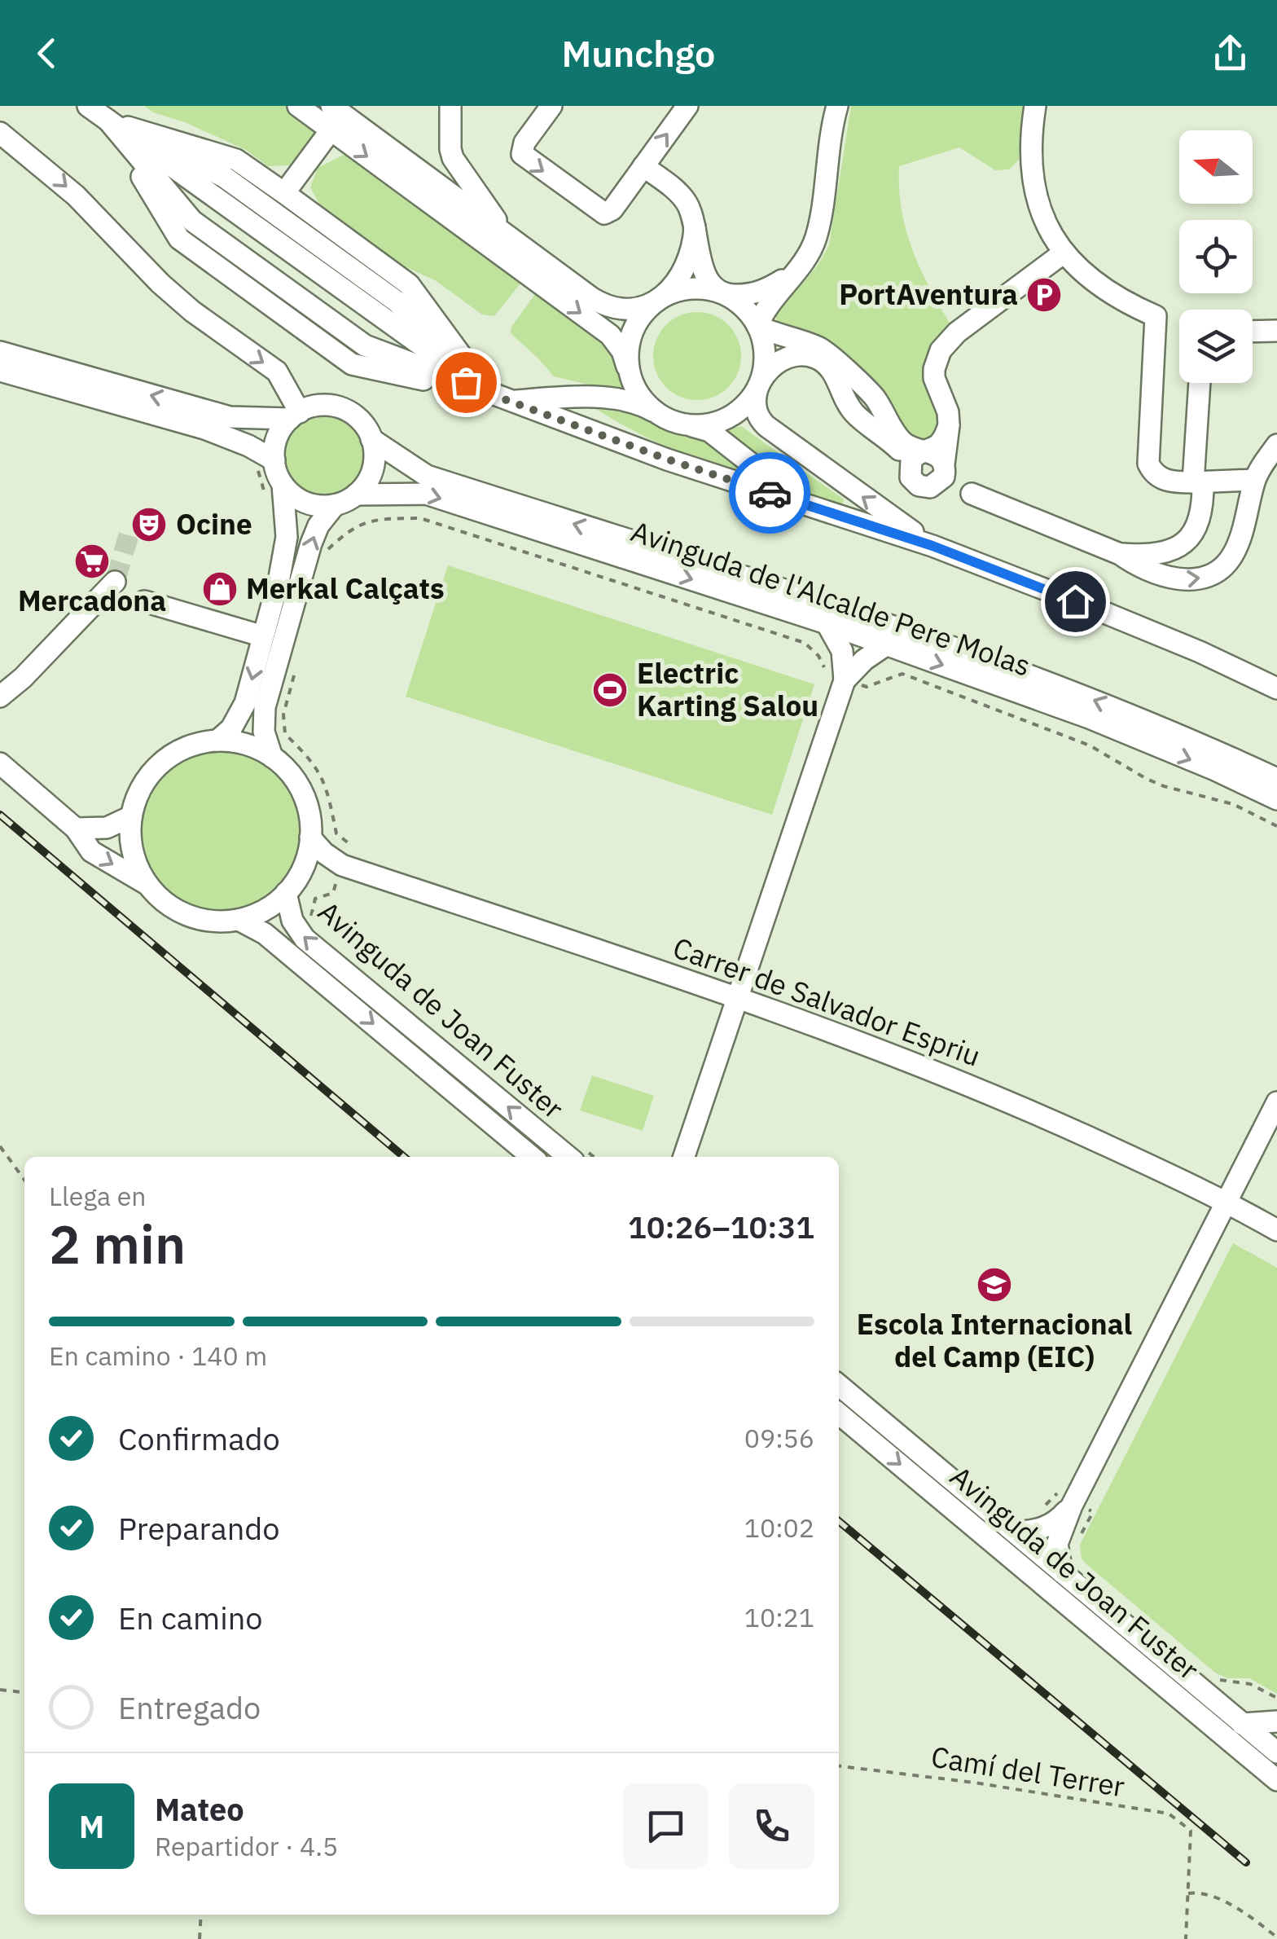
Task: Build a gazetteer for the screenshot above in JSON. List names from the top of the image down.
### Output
{
  "streets": {
    "street": ["Avinguda de l'Alcalde Pere Molas", "Carrer de Salvador Espriu", "Avinguda de Joan Fuster"],
    "path": ["Camí del Terrer"]
  },
  "crossings": [
    ["Carrer de Salvador Espriu", "Avinguda de Joan Fuster"]
  ],
  "places": {
    "parking": ["PortAventura"],
    "theatre": ["Ocine"],
    "supermarket": ["Mercadona"],
    "shop": ["Merkal Calçats"],
    "sports": ["Electric Karting Salou"],
    "school or university": ["Escola Internacional del Camp (EIC)"]
  },
  "north": "left",
  "page": {
    "header": "Munchgo",
    "heading": ["2 min", "Llega en", "10:26–10:31"],
    "panel": ["Mateo", "Repartidor · 4.5"],
    "bar": "En camino · 140 m",
    "list": [
      ["Confirmado", "09:56"],
      ["Preparando", "10:02"],
      ["En camino", "10:21"],
      "Entregado"
    ],
    "round": "M"
  }
}
